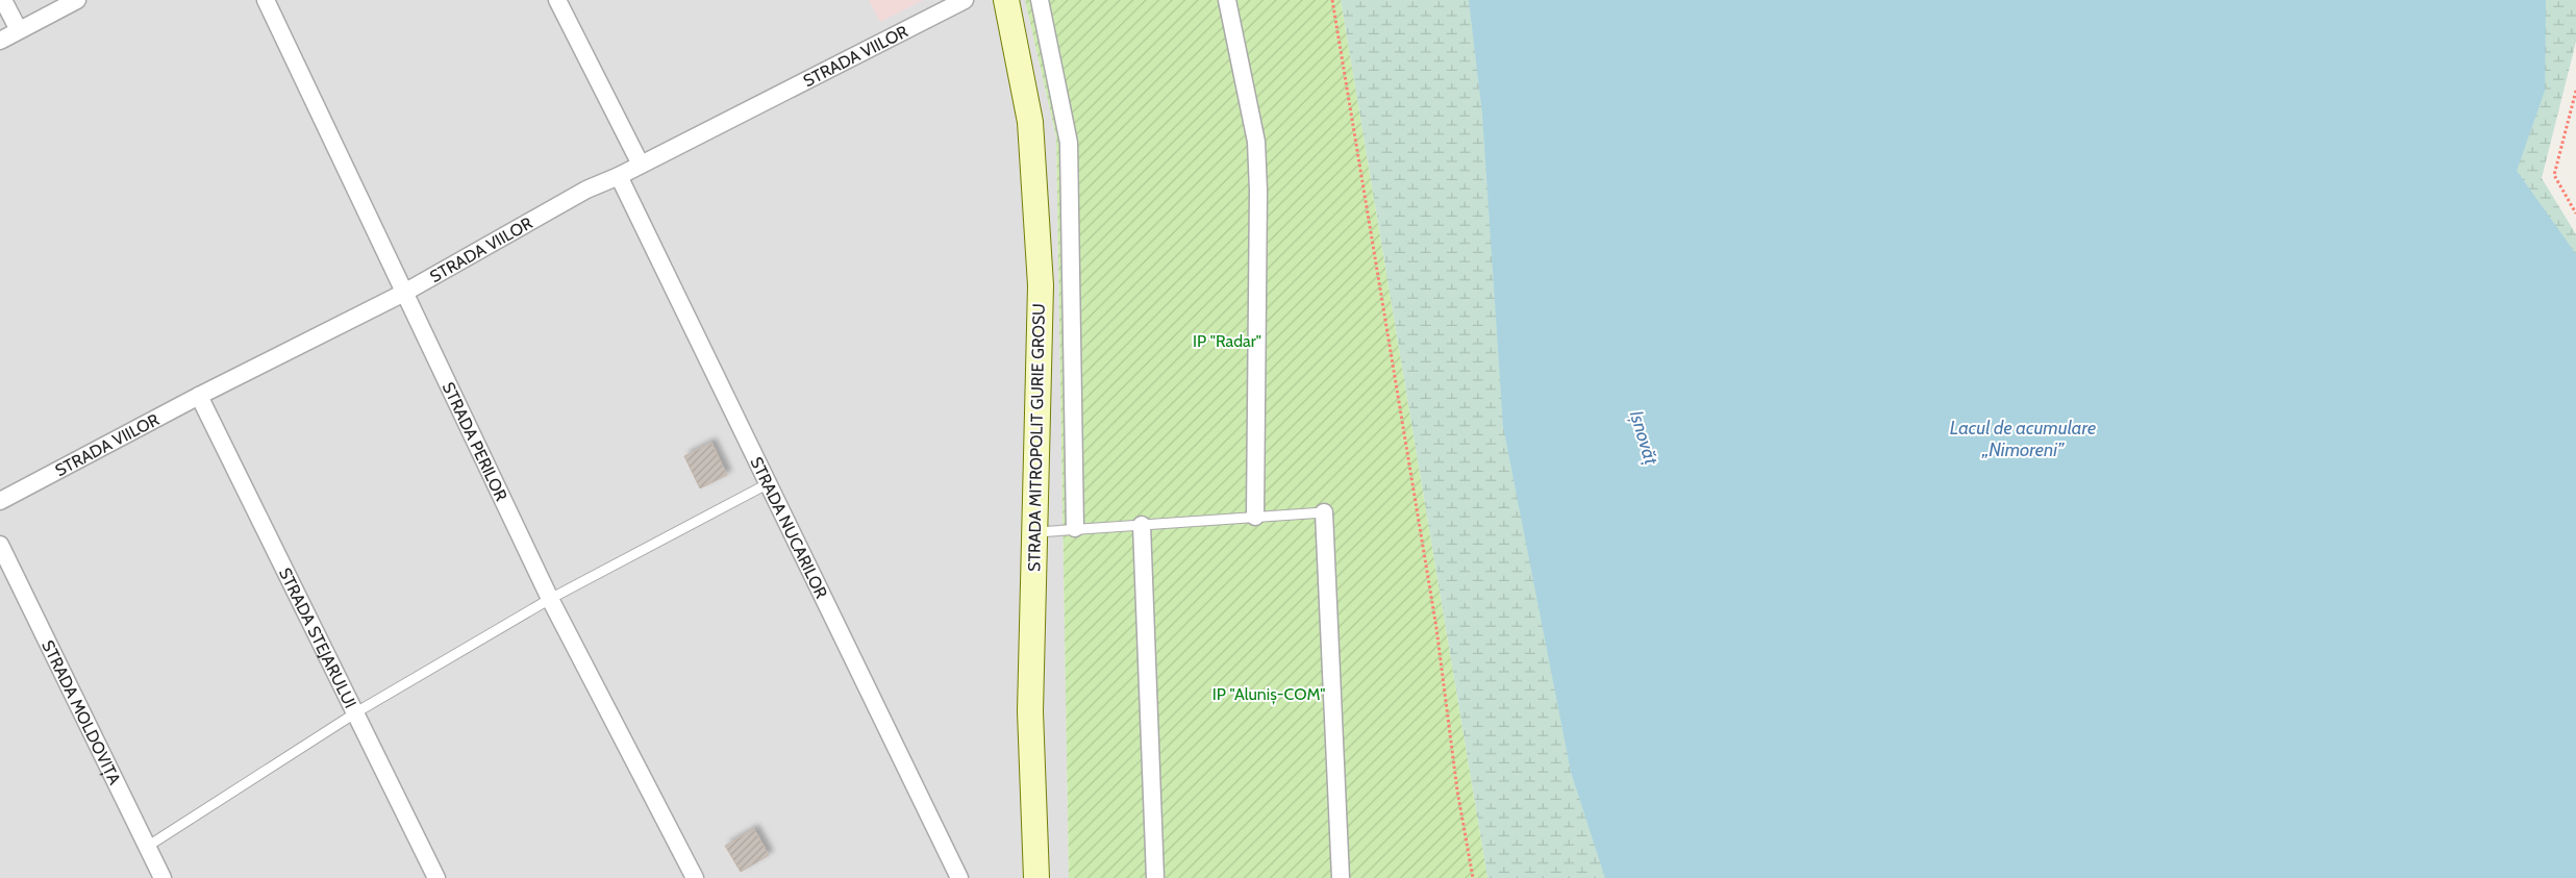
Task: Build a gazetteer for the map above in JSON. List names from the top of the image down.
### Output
{
  "streets": {
    "main road": ["STRADA MITROPOLIT GURIE GROSU"],
    "street": [
      "STRADA VIILOR",
      "STRADA PERILOR",
      "STRADA NUCARILOR",
      "STRADA STEJARULUI",
      "STRADA MOLDOVIȚA"
    ]
  },
  "crossings": [
    ["STRADA VIILOR", "STRADA PERILOR"],
    ["STRADA VIILOR", "STRADA NUCARILOR"],
    ["STRADA VIILOR", "STRADA STEJARULUI"]
  ],
  "water": ["Lacul de acumulare „Nimoreni”", "Ișnovăț"],
  "parks": ["IP \"Radar\"", "IP \"Aluniș-COM\""]
}
